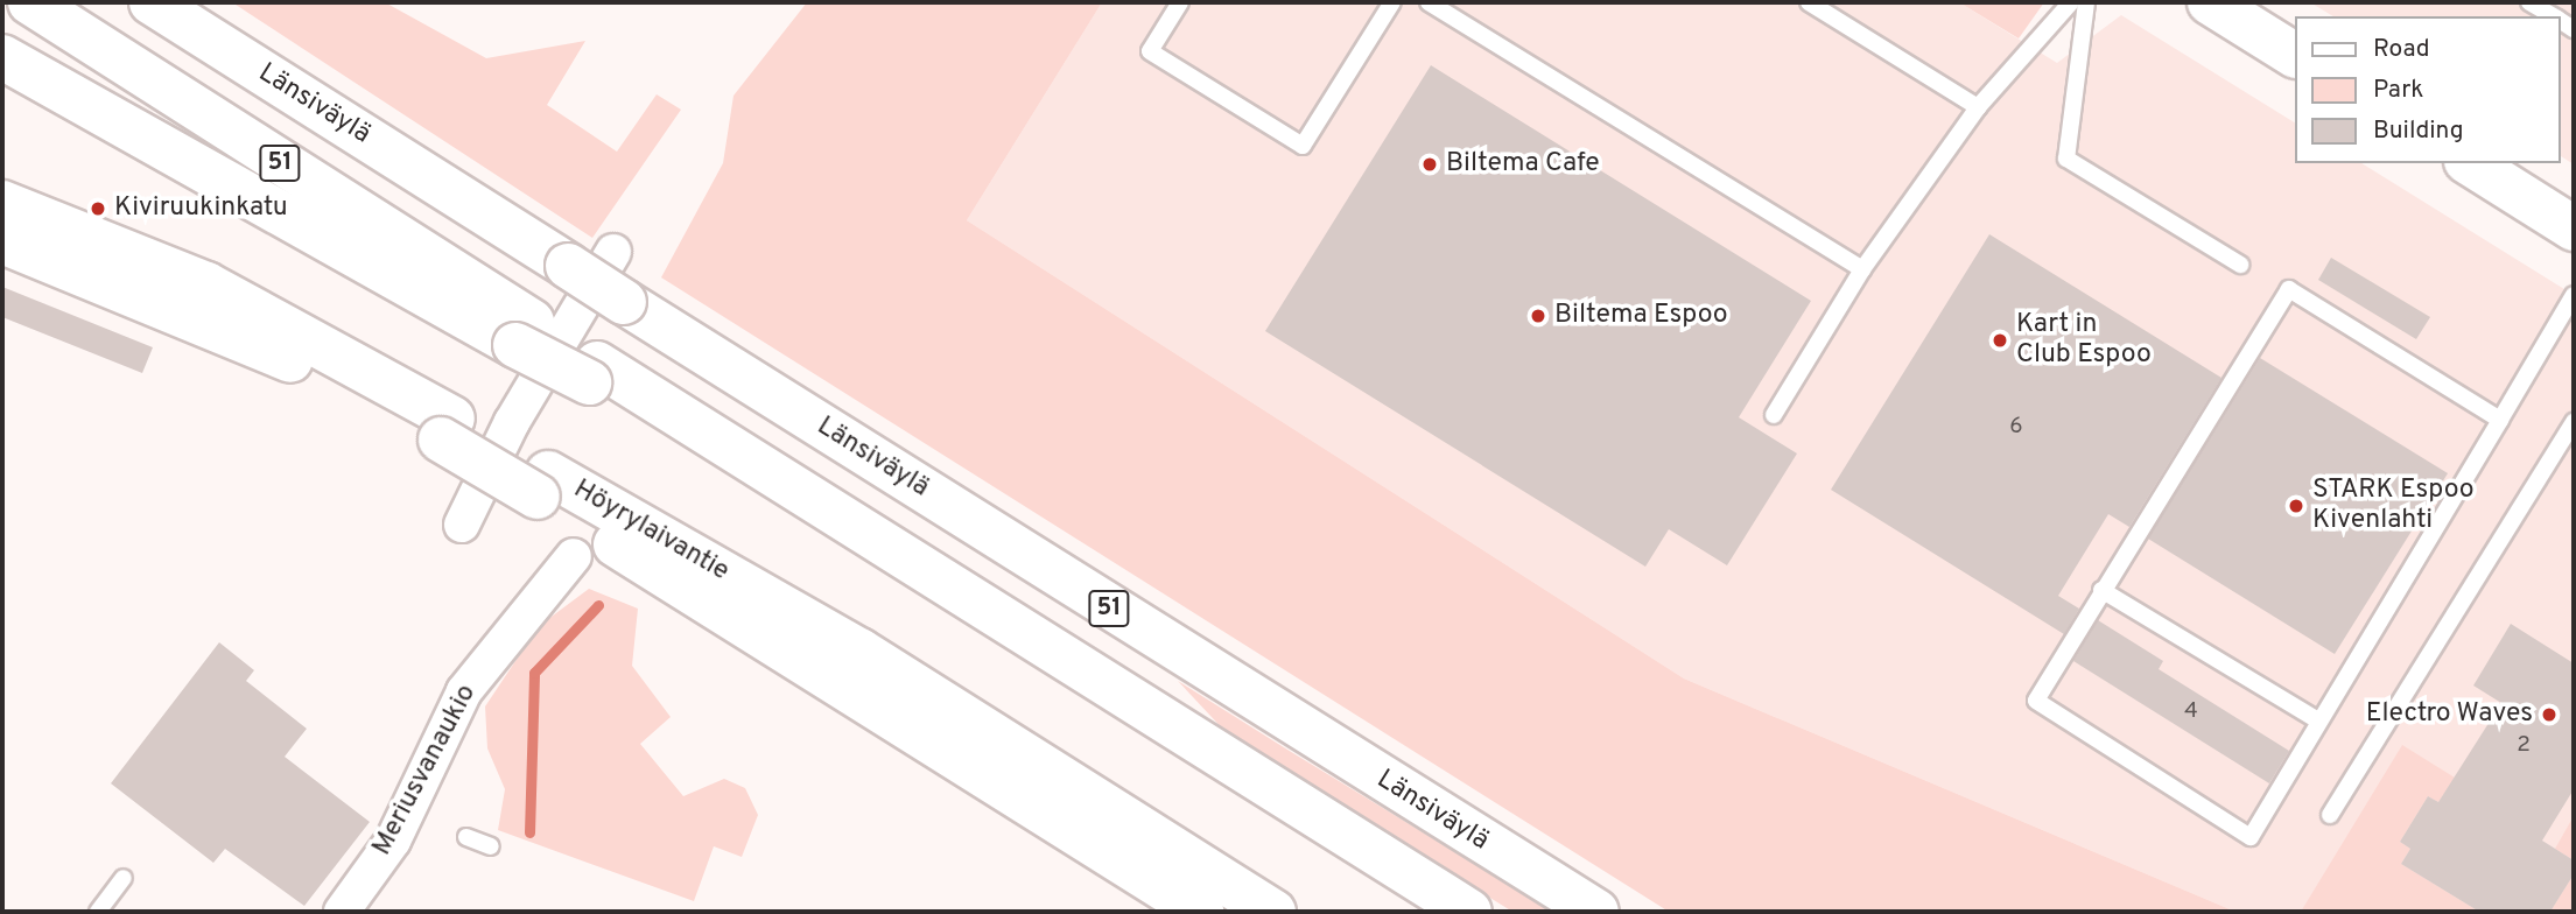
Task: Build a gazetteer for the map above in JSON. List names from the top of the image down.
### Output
{
  "streets": {
    "main road": ["Länsiväylä", "51", "Höyrylaivantie"],
    "street": ["Meriusvanaukio"]
  },
  "places": [
    "Biltema Cafe",
    "Kiviruukinkatu",
    "Biltema Espoo",
    "Kart in Club Espoo",
    "STARK Espoo Kivenlahti",
    "Electro Waves"
  ],
  "house_numbers": ["6", "4", "2"],
  "legend": ["Road", "Park", "Building"]
}
